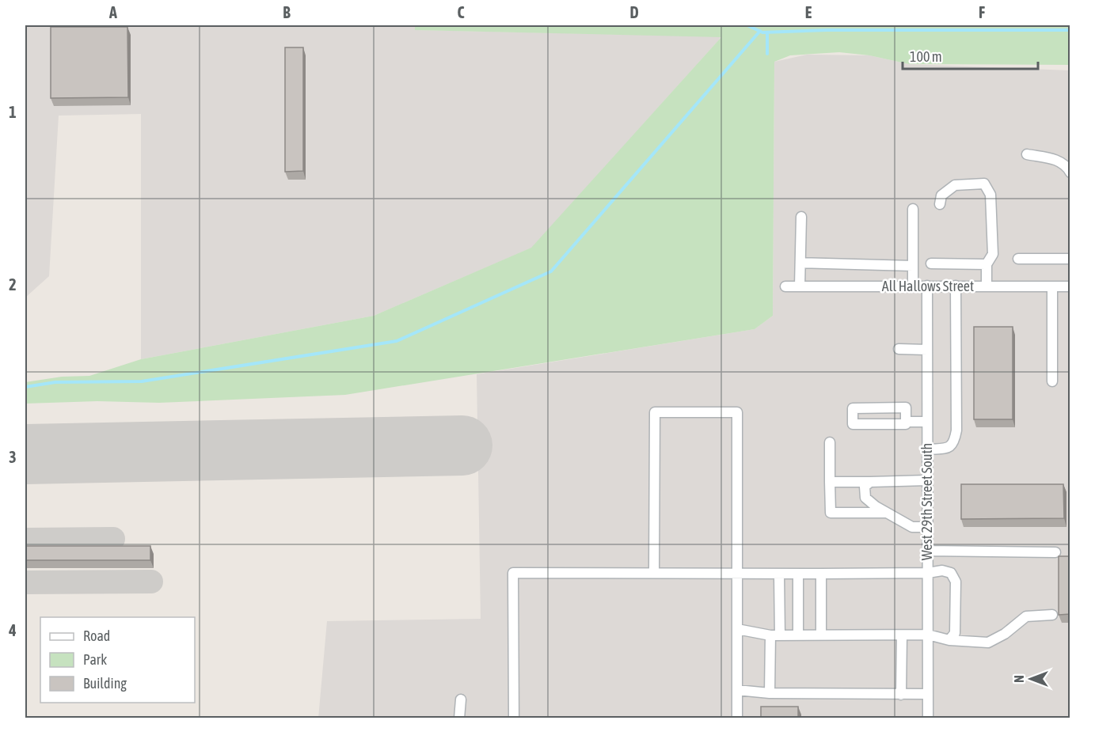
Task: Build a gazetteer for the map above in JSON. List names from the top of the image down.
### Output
{
  "streets": {
    "street": ["All Hallows Street", "West 29th Street South"]
  },
  "crossings": [
    ["All Hallows Street", "West 29th Street South"]
  ],
  "legend": ["Road", "Park", "Building"],
  "scale_bar": "100 m",
  "north": "left",
  "grid": {
    "columns": [
      "A",
      "B",
      "C",
      "D",
      "E",
      "F"
    ],
    "rows": [
      "1",
      "2",
      "3",
      "4"
    ]
  }
}
